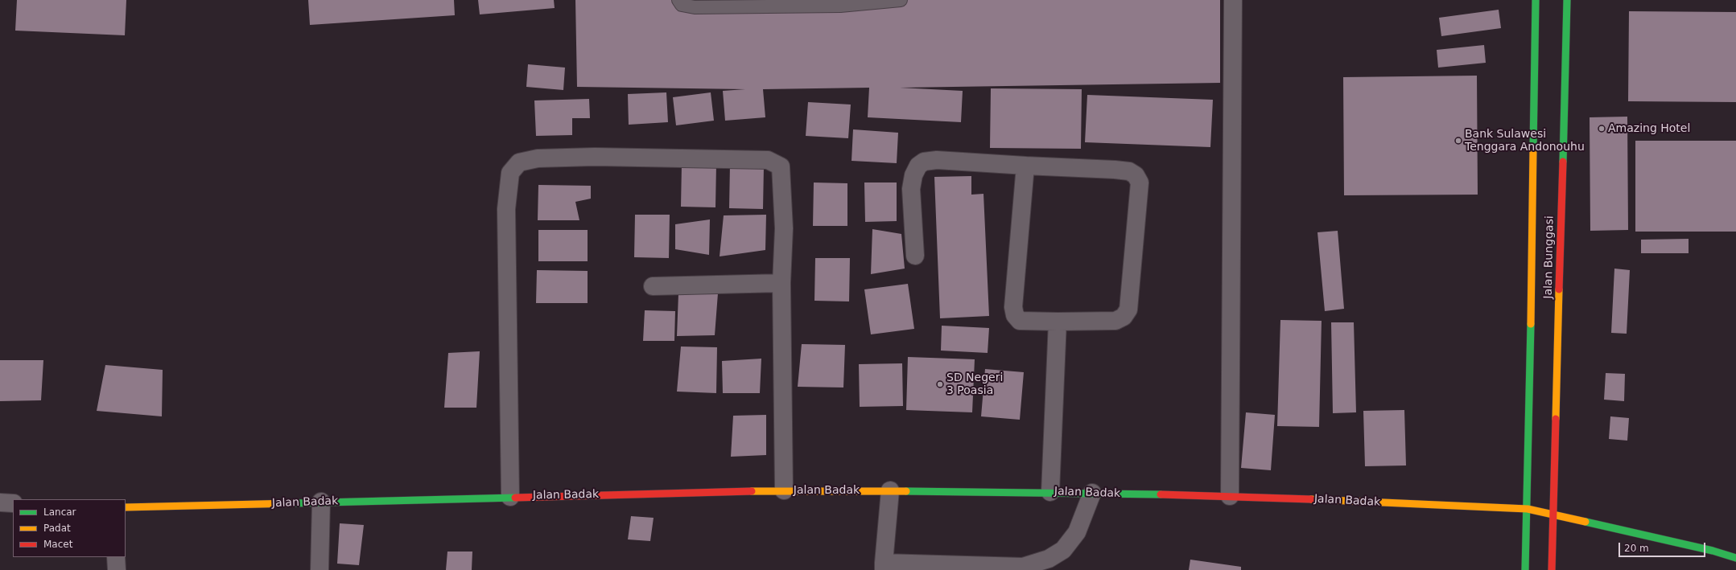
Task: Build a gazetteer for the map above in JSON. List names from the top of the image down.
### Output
{
  "streets": {
    "main road": ["Jalan Bunggasi", "Jalan Badak"]
  },
  "crossings": [
    ["Jalan Bunggasi", "Jalan Badak"]
  ],
  "places": ["Amazing Hotel", "Bank Sulawesi Tenggara Andonouhu", "SD Negeri 3 Poasia"],
  "legend": ["Lancar", "Padat", "Macet"],
  "scale_bar": "20 m"
}
